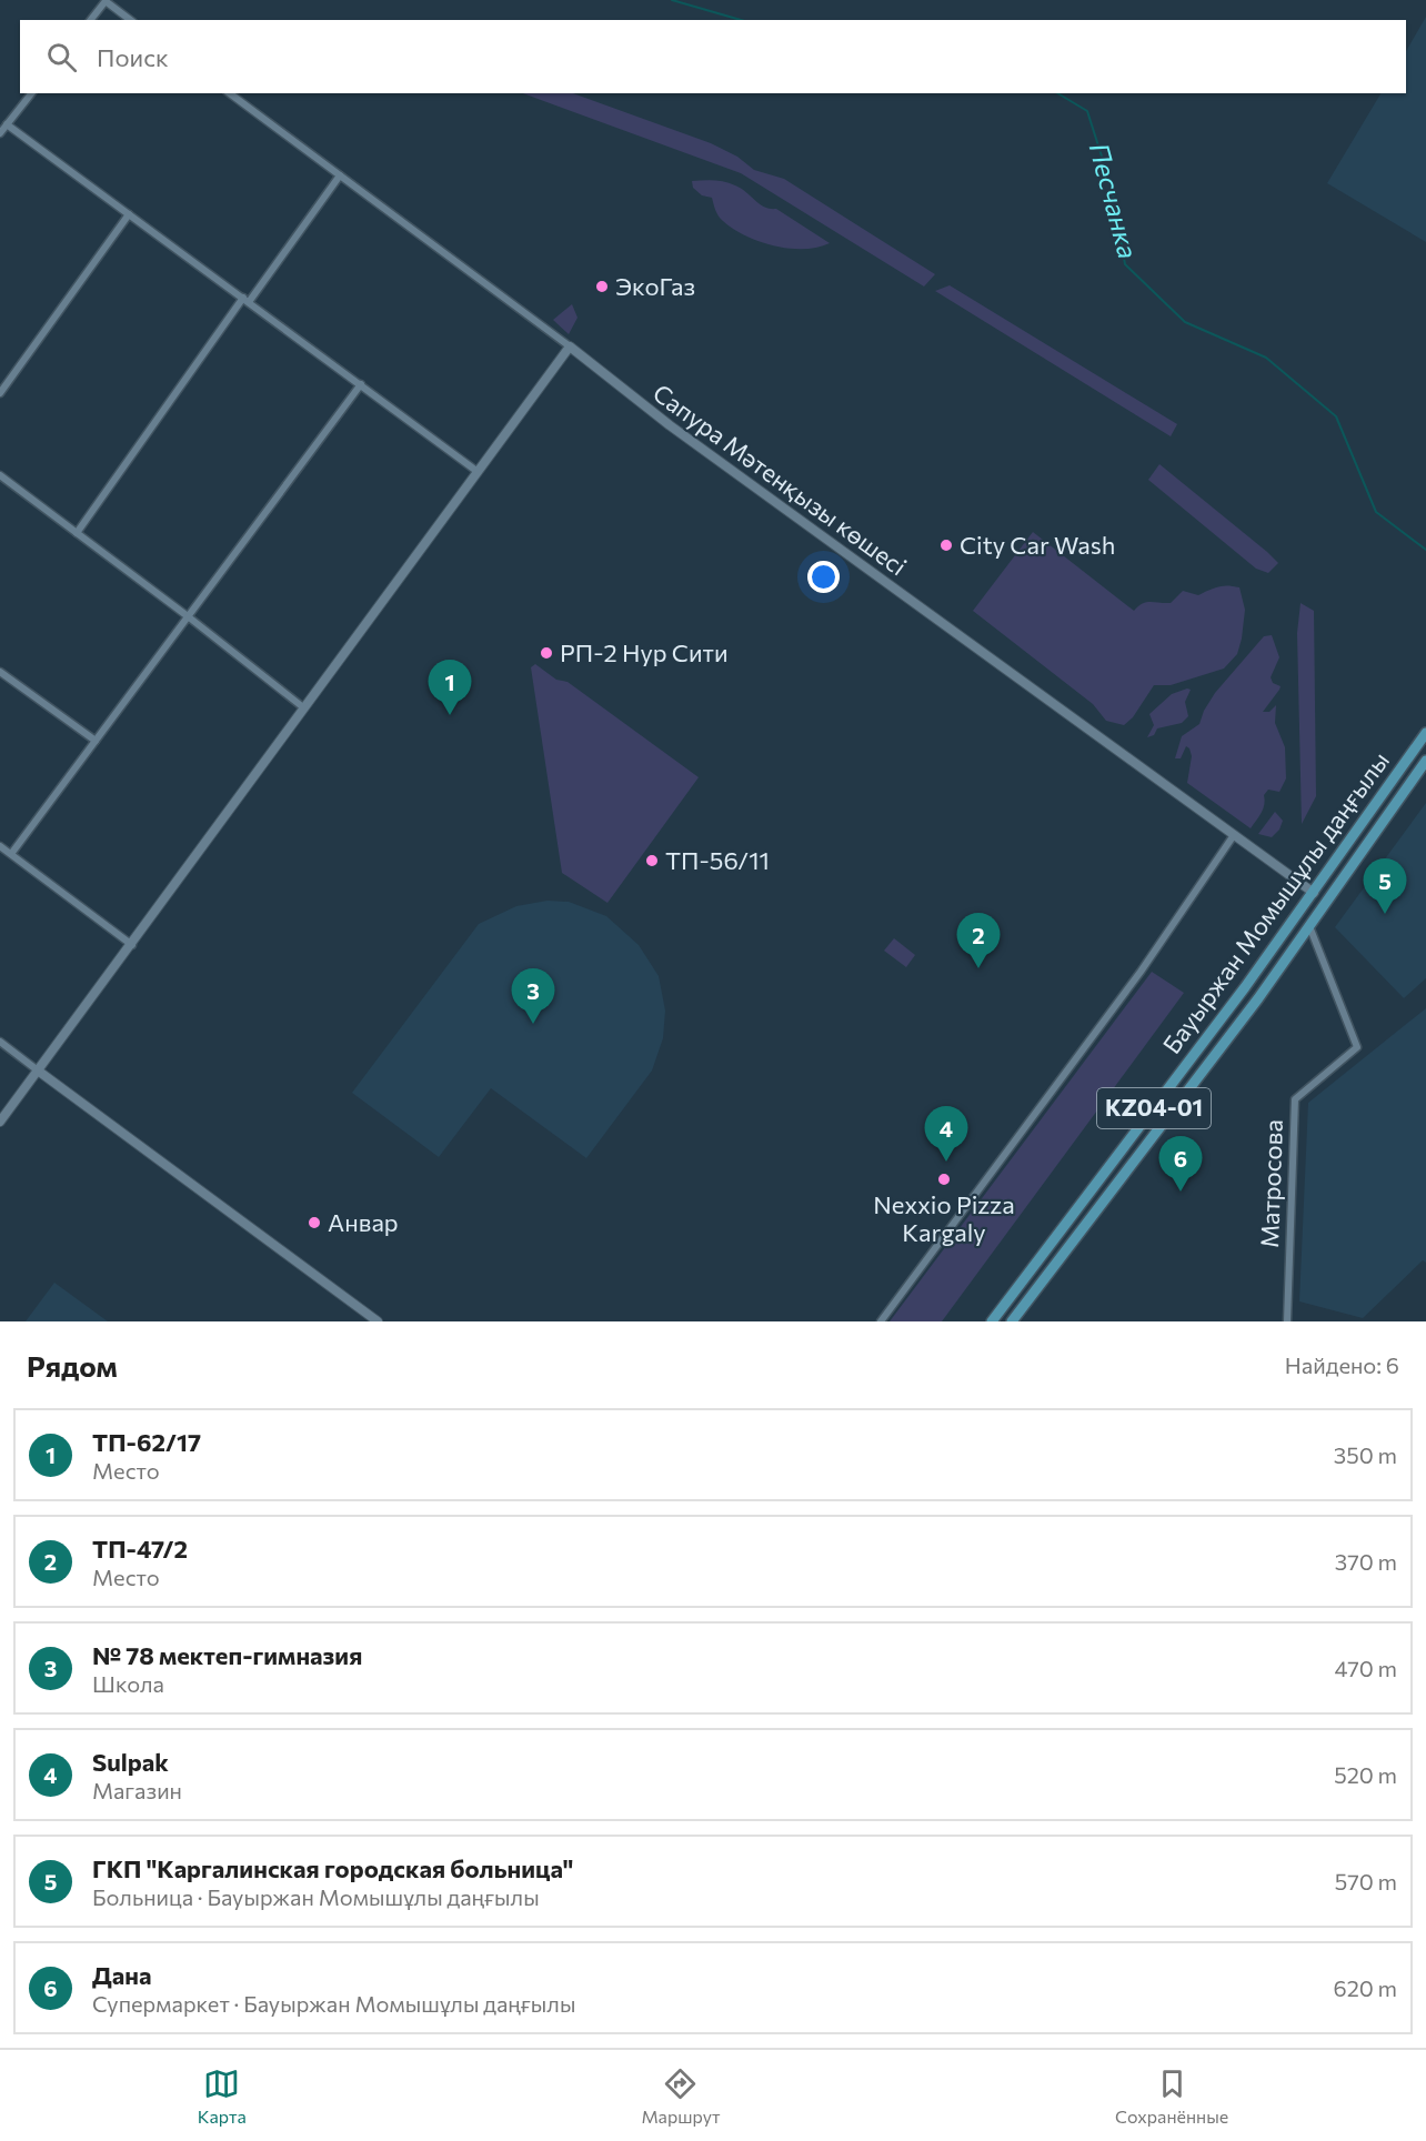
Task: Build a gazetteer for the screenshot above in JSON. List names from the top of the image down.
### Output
{
  "streets": {
    "main road": ["Бауыржан Момышұлы даңғылы", "KZ04-01"],
    "street": ["Сапура Мәтенқызы көшесі", "Матросова"]
  },
  "crossings": [
    ["Сапура Мәтенқызы көшесі", "Бауыржан Момышұлы даңғылы"],
    ["Бауыржан Момышұлы даңғылы", "Матросова"]
  ],
  "water": ["Песчанка"],
  "places": [
    "ЭкоГаз",
    "City Car Wash",
    "РП-2 Нур Сити",
    "ТП-56/11",
    "Nexxio Pizza Kargaly",
    "Анвар"
  ],
  "page": {
    "search": "Поиск",
    "pins": [
      "1",
      "5",
      "2",
      "3",
      "4",
      "6"
    ],
    "heading": ["Рядом", "Найдено: 6"],
    "list": [
      {
        "mark": "1",
        "name": "ТП-62/17",
        "note": "Место",
        "value": "350 m"
      },
      {
        "mark": "2",
        "name": "ТП-47/2",
        "note": "Место",
        "value": "370 m"
      },
      {
        "mark": "3",
        "name": "№ 78 мектеп-гимназия",
        "note": "Школа",
        "value": "470 m"
      },
      {
        "mark": "4",
        "name": "Sulpak",
        "note": "Магазин",
        "value": "520 m"
      },
      {
        "mark": "5",
        "name": "ГКП \"Каргалинская городская больница\"",
        "note": "Больница · Бауыржан Момышұлы даңғылы",
        "value": "570 m"
      },
      {
        "mark": "6",
        "name": "Дана",
        "note": "Супермаркет · Бауыржан Момышұлы даңғылы",
        "value": "620 m"
      }
    ],
    "nav": ["Карта", "Маршрут", "Сохранённые"]
  }
}
